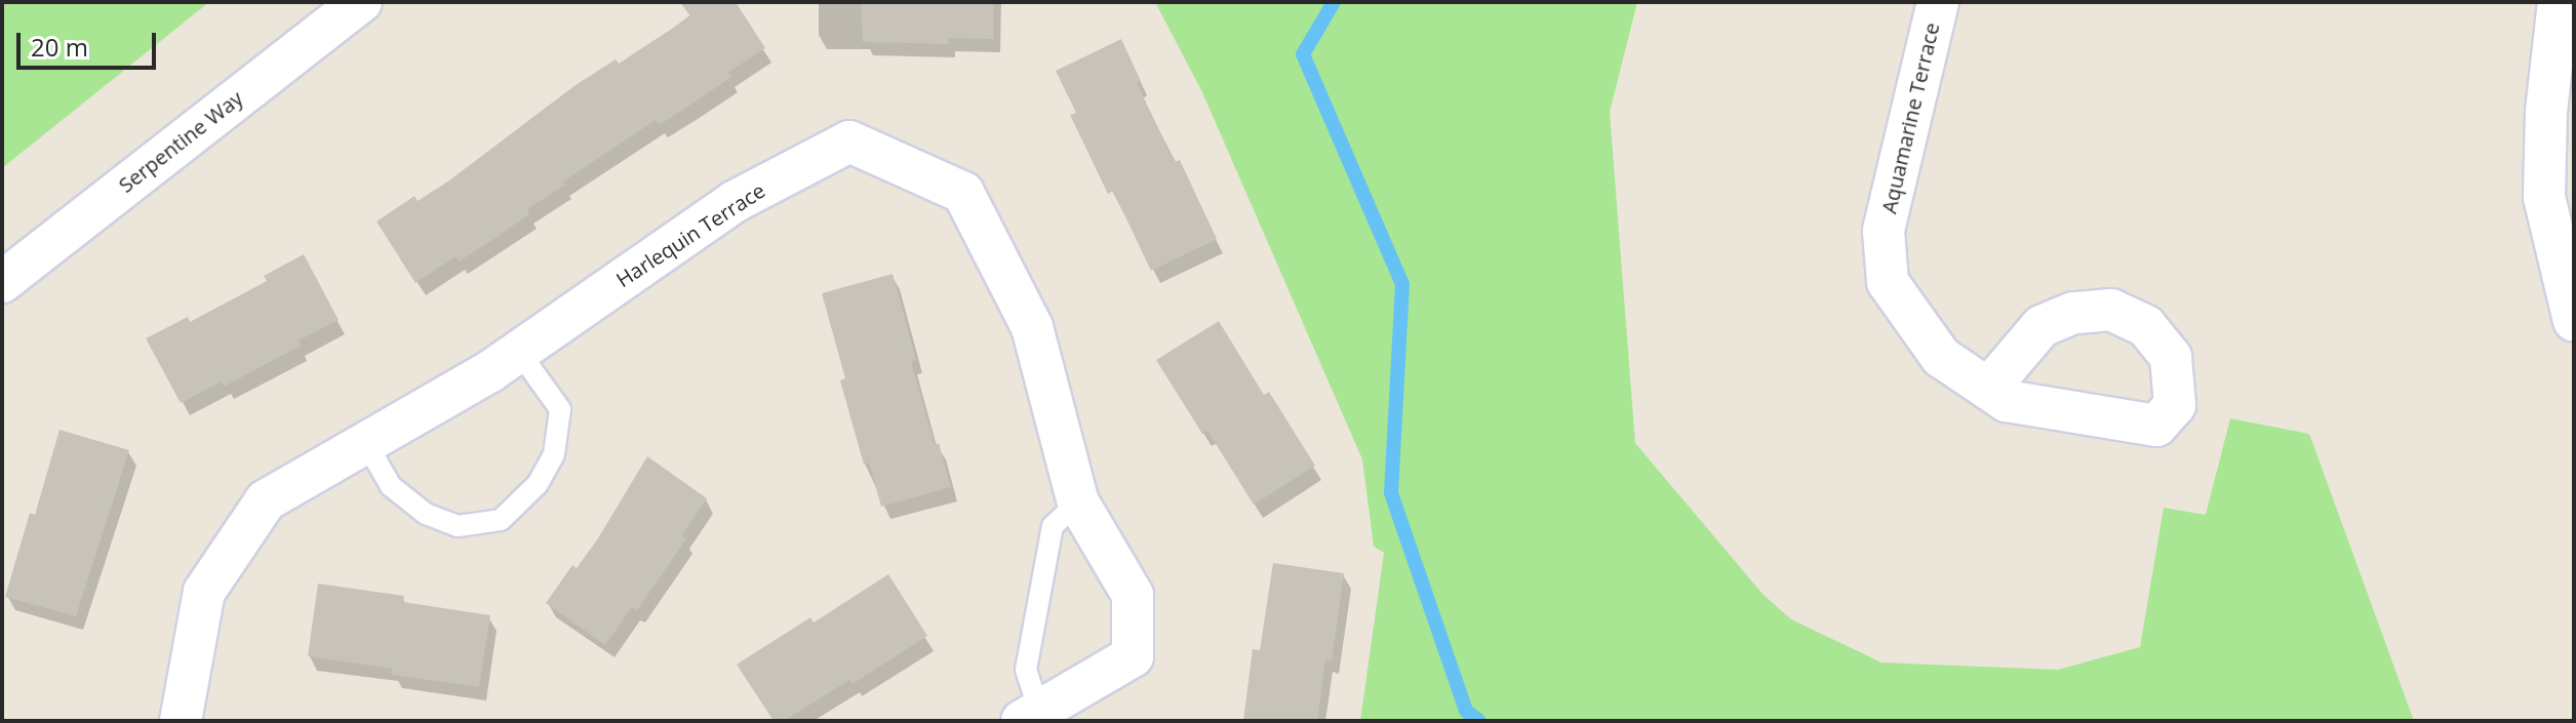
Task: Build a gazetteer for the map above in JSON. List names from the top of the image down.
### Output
{
  "streets": {
    "street": ["Aquamarine Terrace", "Serpentine Way", "Harlequin Terrace"]
  },
  "scale_bar": "20 m"
}
